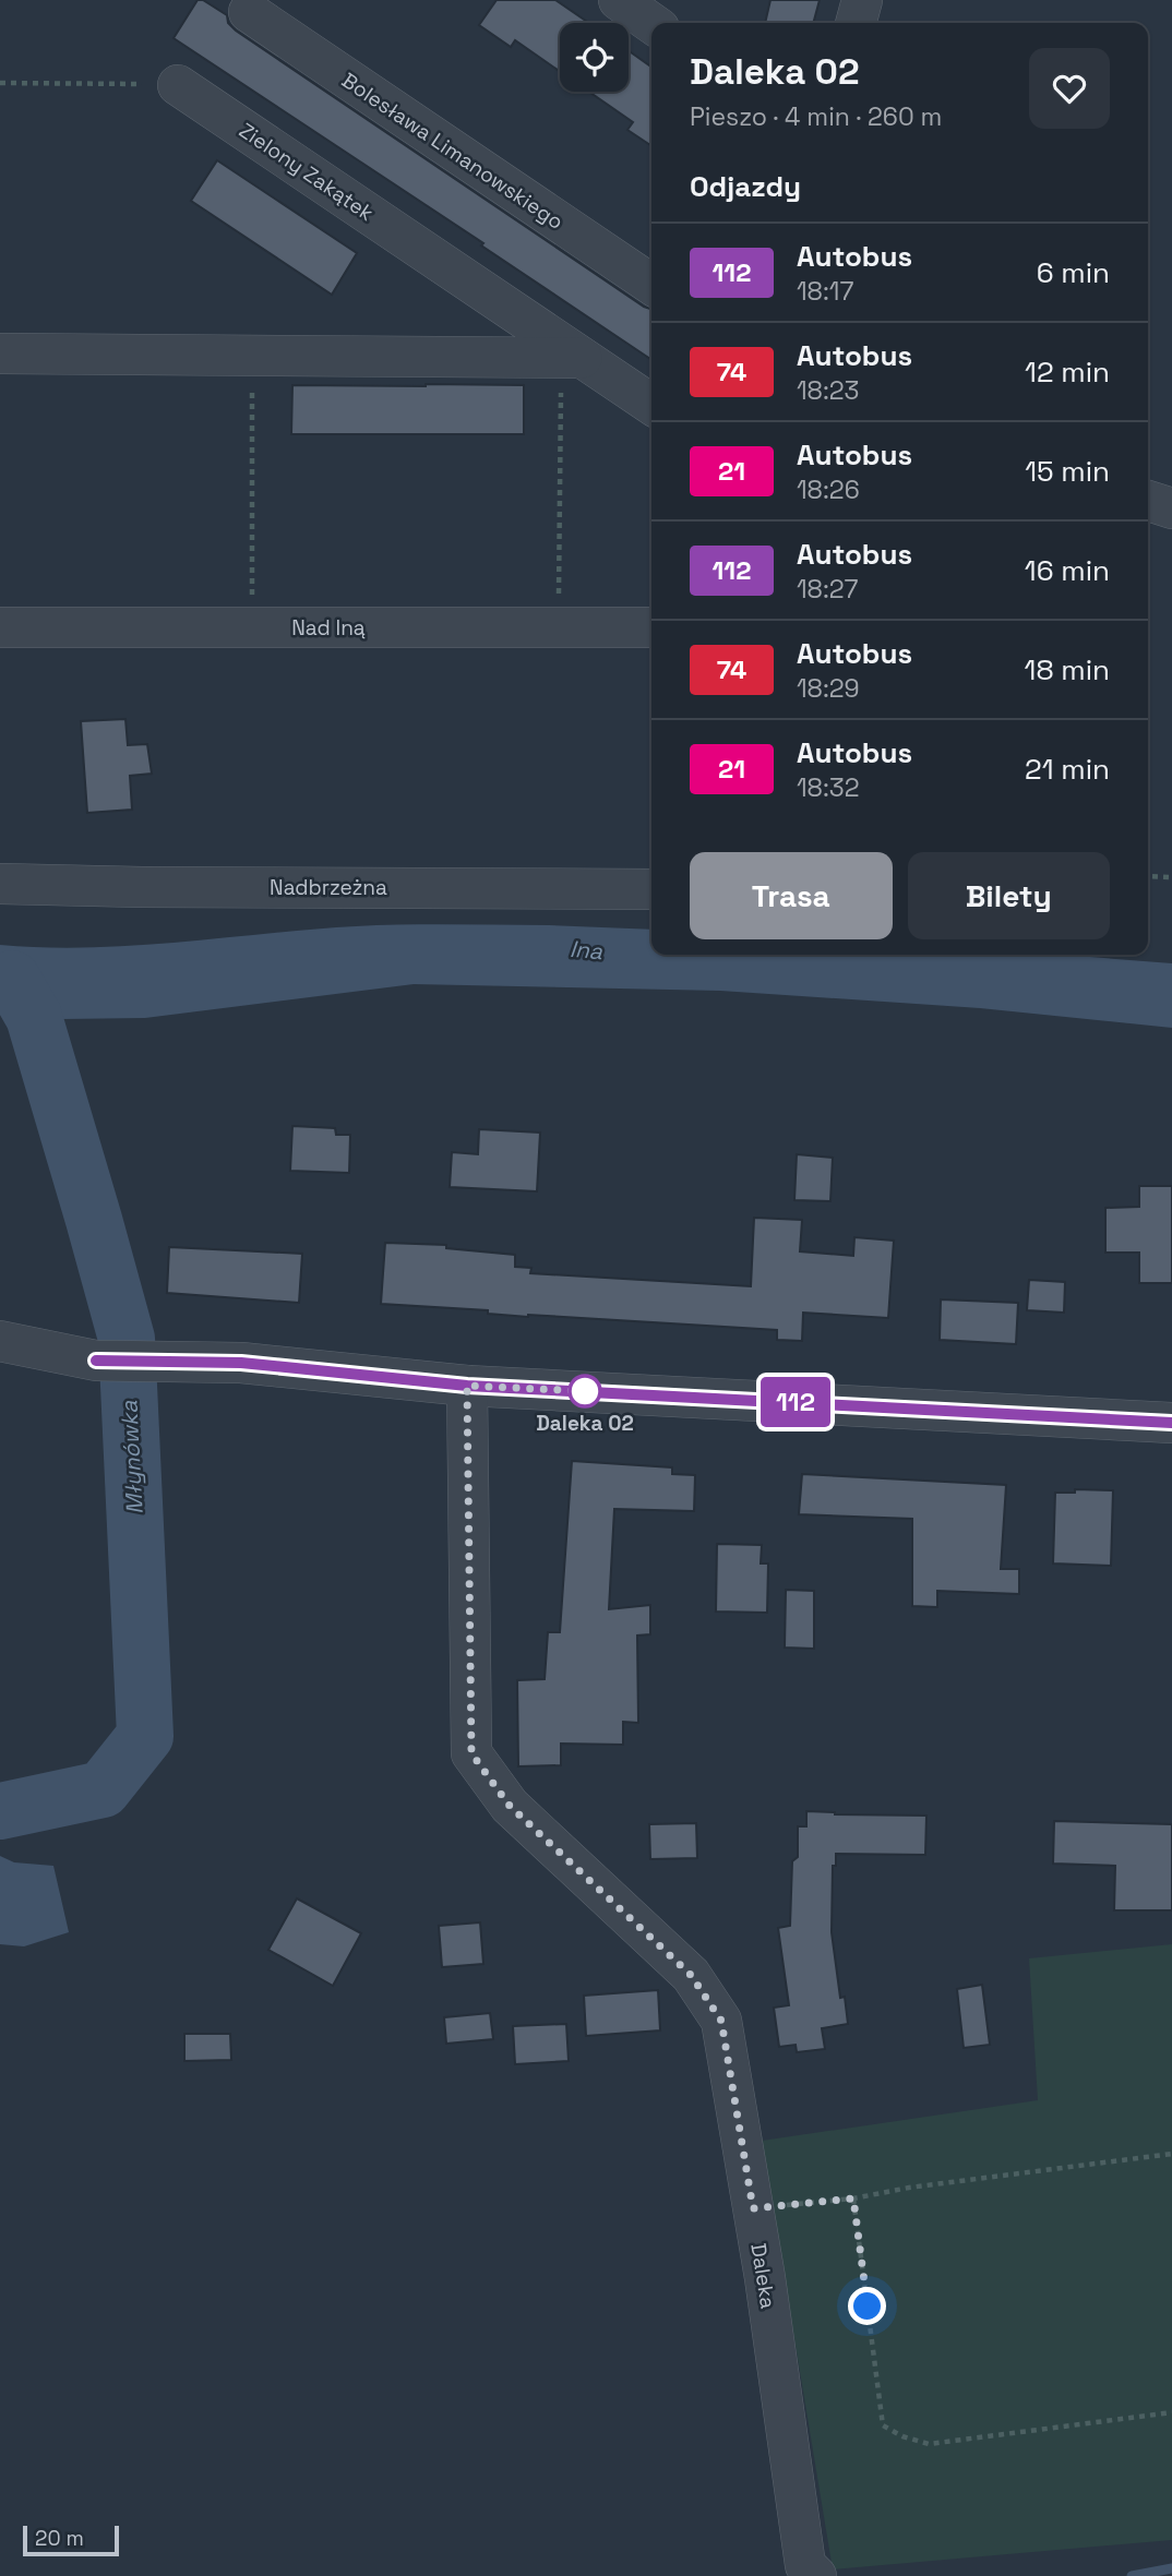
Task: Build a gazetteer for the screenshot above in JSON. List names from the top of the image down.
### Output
{
  "streets": {
    "street": [
      "Bolesława Limanowskiego",
      "Zielony Zakątek",
      "Nad Iną",
      "Nadbrzeżna",
      "Daleka"
    ]
  },
  "water": ["Ina", "Młynówka"],
  "places": ["Daleka 02"],
  "lines": ["bus line 112"],
  "scale_bar": "20 m",
  "page": {
    "on_map": "112",
    "heading": [
      ["Daleka 02", "Pieszo · 4 min · 260 m"],
      "Odjazdy"
    ],
    "list": [
      {
        "mark": "112",
        "name": "Autobus",
        "note": "18:17",
        "value": "6 min"
      },
      {
        "mark": "74",
        "name": "Autobus",
        "note": "18:23",
        "value": "12 min"
      },
      {
        "mark": "21",
        "name": "Autobus",
        "note": "18:26",
        "value": "15 min"
      },
      {
        "mark": "112",
        "name": "Autobus",
        "note": "18:27",
        "value": "16 min"
      },
      {
        "mark": "74",
        "name": "Autobus",
        "note": "18:29",
        "value": "18 min"
      },
      {
        "mark": "21",
        "name": "Autobus",
        "note": "18:32",
        "value": "21 min"
      }
    ],
    "buttons": ["Trasa", "Bilety"],
    "scale": "20 m"
  }
}
